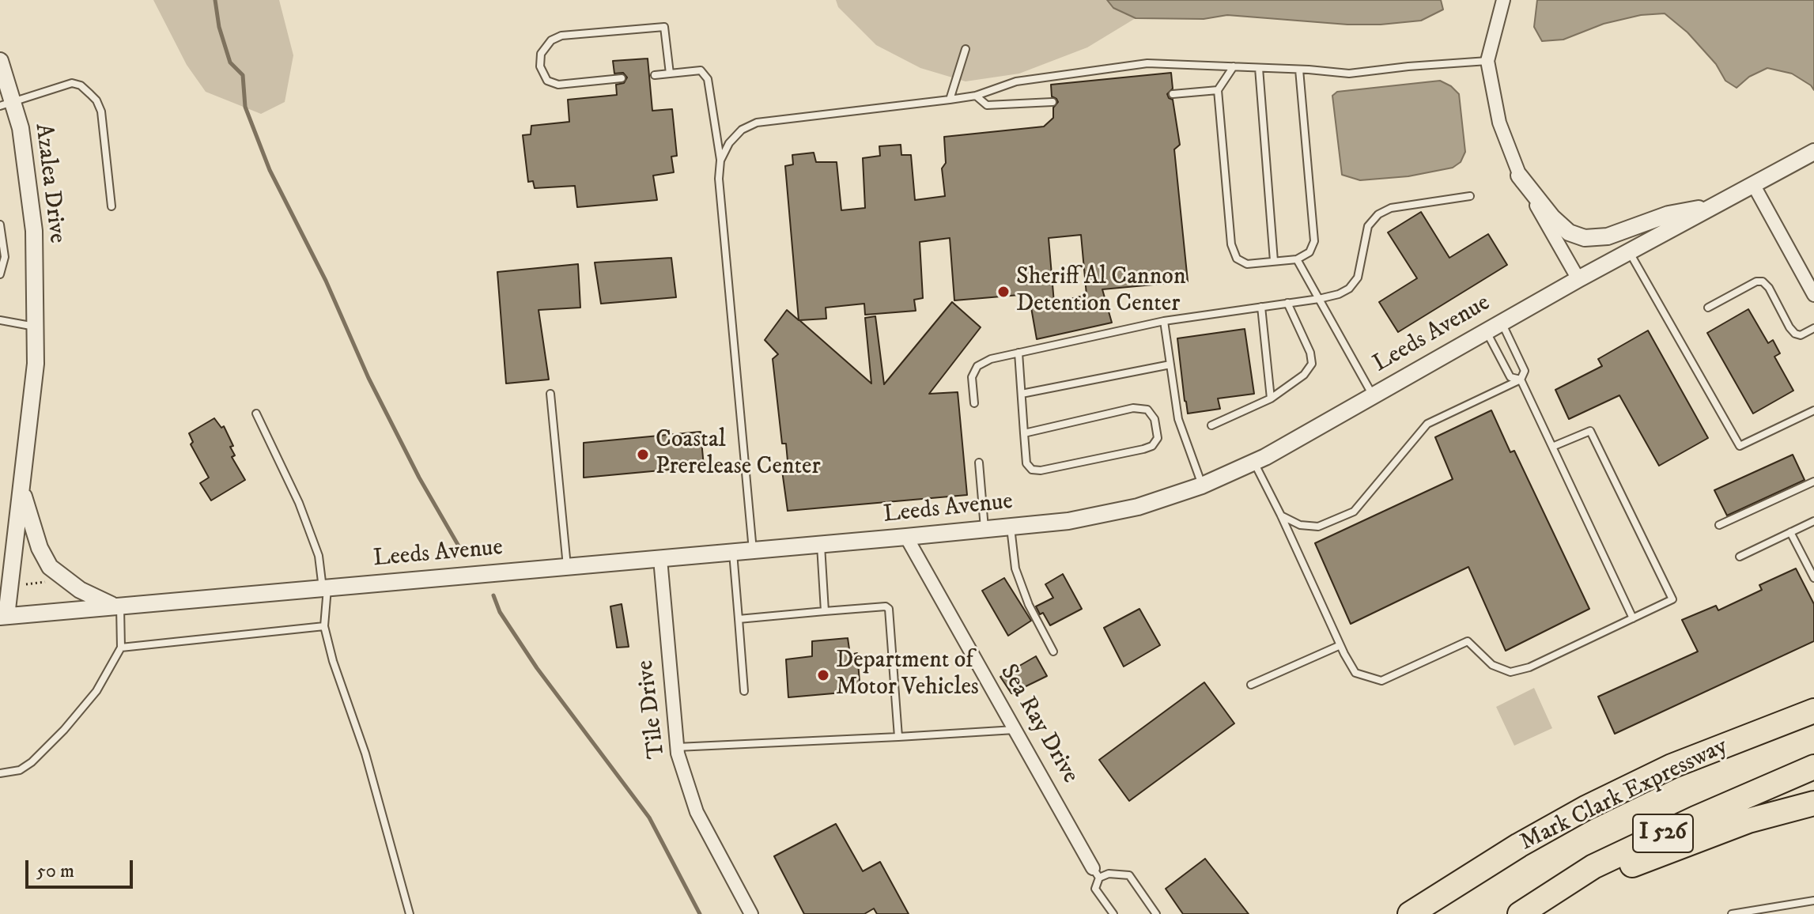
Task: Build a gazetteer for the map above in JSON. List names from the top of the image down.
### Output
{
  "streets": {
    "highway": ["Mark Clark Expressway", "I 526"],
    "street": [
      "Azalea Drive",
      "Leeds Avenue",
      "Tile Drive",
      "Sea Ray Drive"
    ]
  },
  "crossings": [
    ["Azalea Drive", "Leeds Avenue"],
    ["Leeds Avenue", "Tile Drive"],
    ["Leeds Avenue", "Sea Ray Drive"]
  ],
  "places": ["Sheriff Al Cannon Detention Center", "Coastal Prerelease Center", "Department of Motor Vehicles"],
  "scale_bar": "50 m"
}
